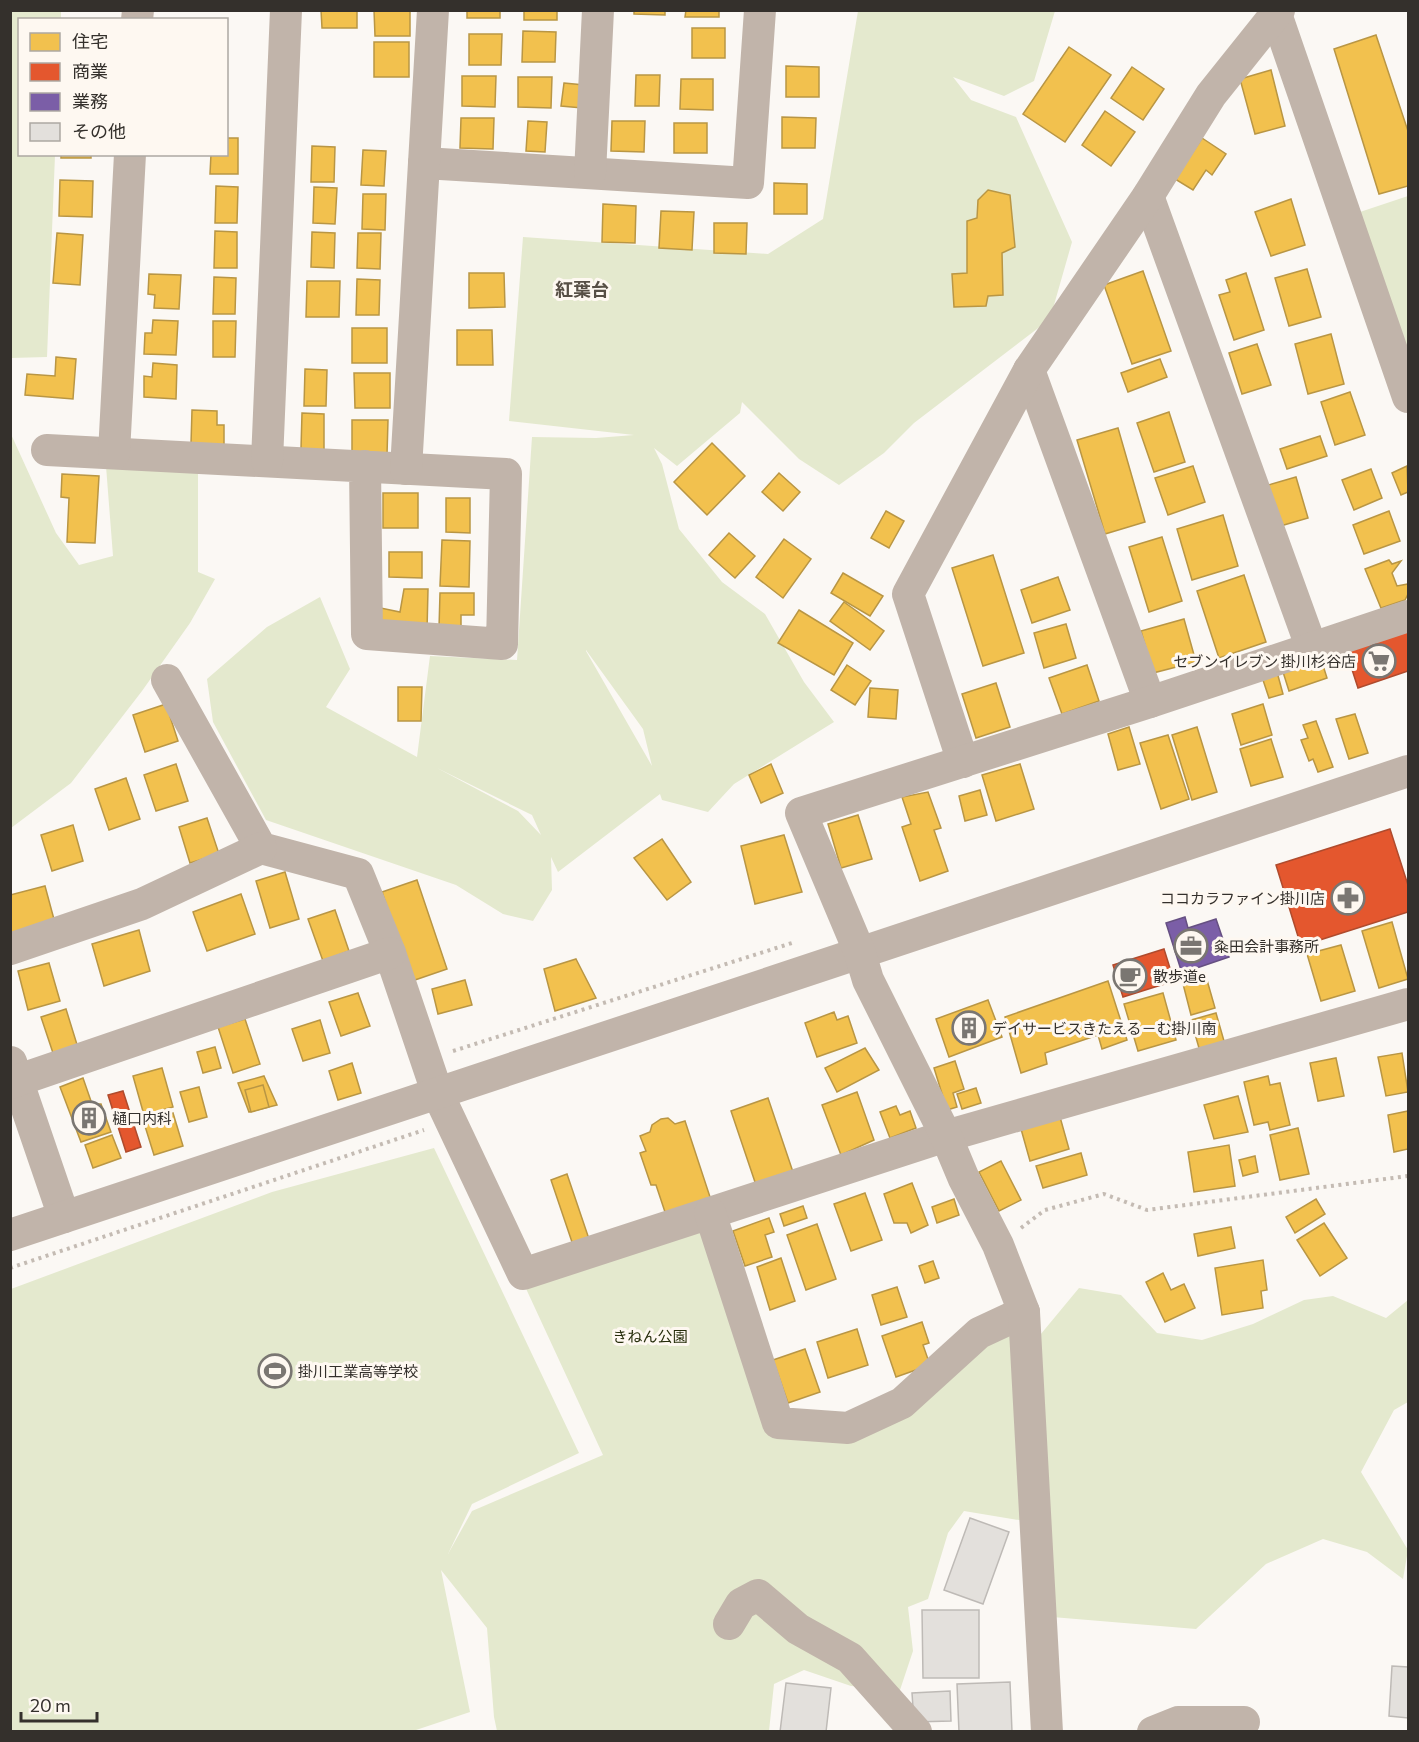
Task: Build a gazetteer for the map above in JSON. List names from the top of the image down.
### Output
{
  "districts": ["紅葉台"],
  "parks": ["きねん公園"],
  "places": {
    "supermarket": ["セブンイレブン 掛川杉谷店"],
    "pharmacy": ["ココカラファイン掛川店"],
    "office": ["粂田会計事務所"],
    "cafe": ["散歩道e"],
    "building": ["デイサービスきたえる－む掛川南", "樋口内科"],
    "sports": ["掛川工業高等学校"]
  },
  "legend": [
    "住宅",
    "商業",
    "業務",
    "その他"
  ],
  "scale_bar": "20 m"
}
